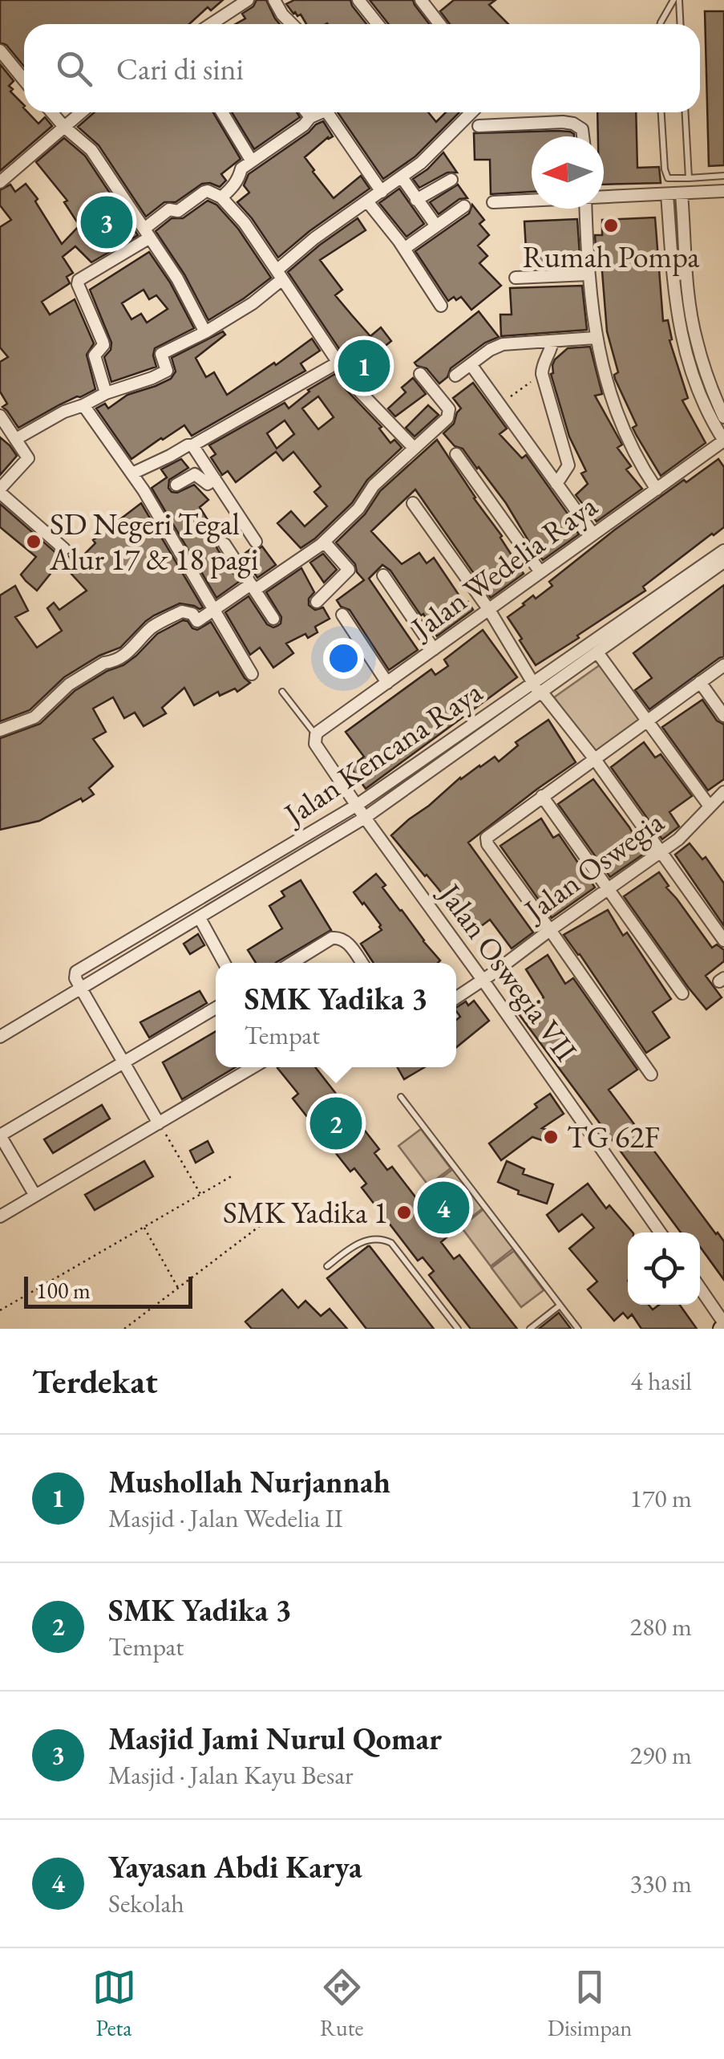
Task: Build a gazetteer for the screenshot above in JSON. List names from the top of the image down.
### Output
{
  "streets": {
    "street": [
      "Jalan Wedelia Raya",
      "Jalan Kencana Raya",
      "Jalan Oswegia",
      "Jalan Oswegia VII"
    ]
  },
  "crossings": [
    ["Jalan Wedelia Raya", "Jalan Oswegia VII"],
    ["Jalan Kencana Raya", "Jalan Oswegia VII"],
    ["Jalan Oswegia", "Jalan Oswegia VII"]
  ],
  "places": [
    "Rumah Pompa",
    "SD Negeri Tegal Alur 17 & 18 pagi",
    "TG 62F",
    "SMK Yadika 1"
  ],
  "scale_bar": "100 m",
  "north": "left",
  "page": {
    "search": "Cari di sini",
    "pins": [
      "3",
      "1",
      "2",
      "4"
    ],
    "popup": ["SMK Yadika 3", "Tempat"],
    "scale": "100 m",
    "heading": ["Terdekat", "4 hasil"],
    "list": [
      {
        "mark": "1",
        "name": "Mushollah Nurjannah",
        "note": "Masjid · Jalan Wedelia II",
        "value": "170 m"
      },
      {
        "mark": "2",
        "name": "SMK Yadika 3",
        "note": "Tempat",
        "value": "280 m"
      },
      {
        "mark": "3",
        "name": "Masjid Jami Nurul Qomar",
        "note": "Masjid · Jalan Kayu Besar",
        "value": "290 m"
      },
      {
        "mark": "4",
        "name": "Yayasan Abdi Karya",
        "note": "Sekolah",
        "value": "330 m"
      }
    ],
    "nav": ["Peta", "Rute", "Disimpan"]
  }
}
